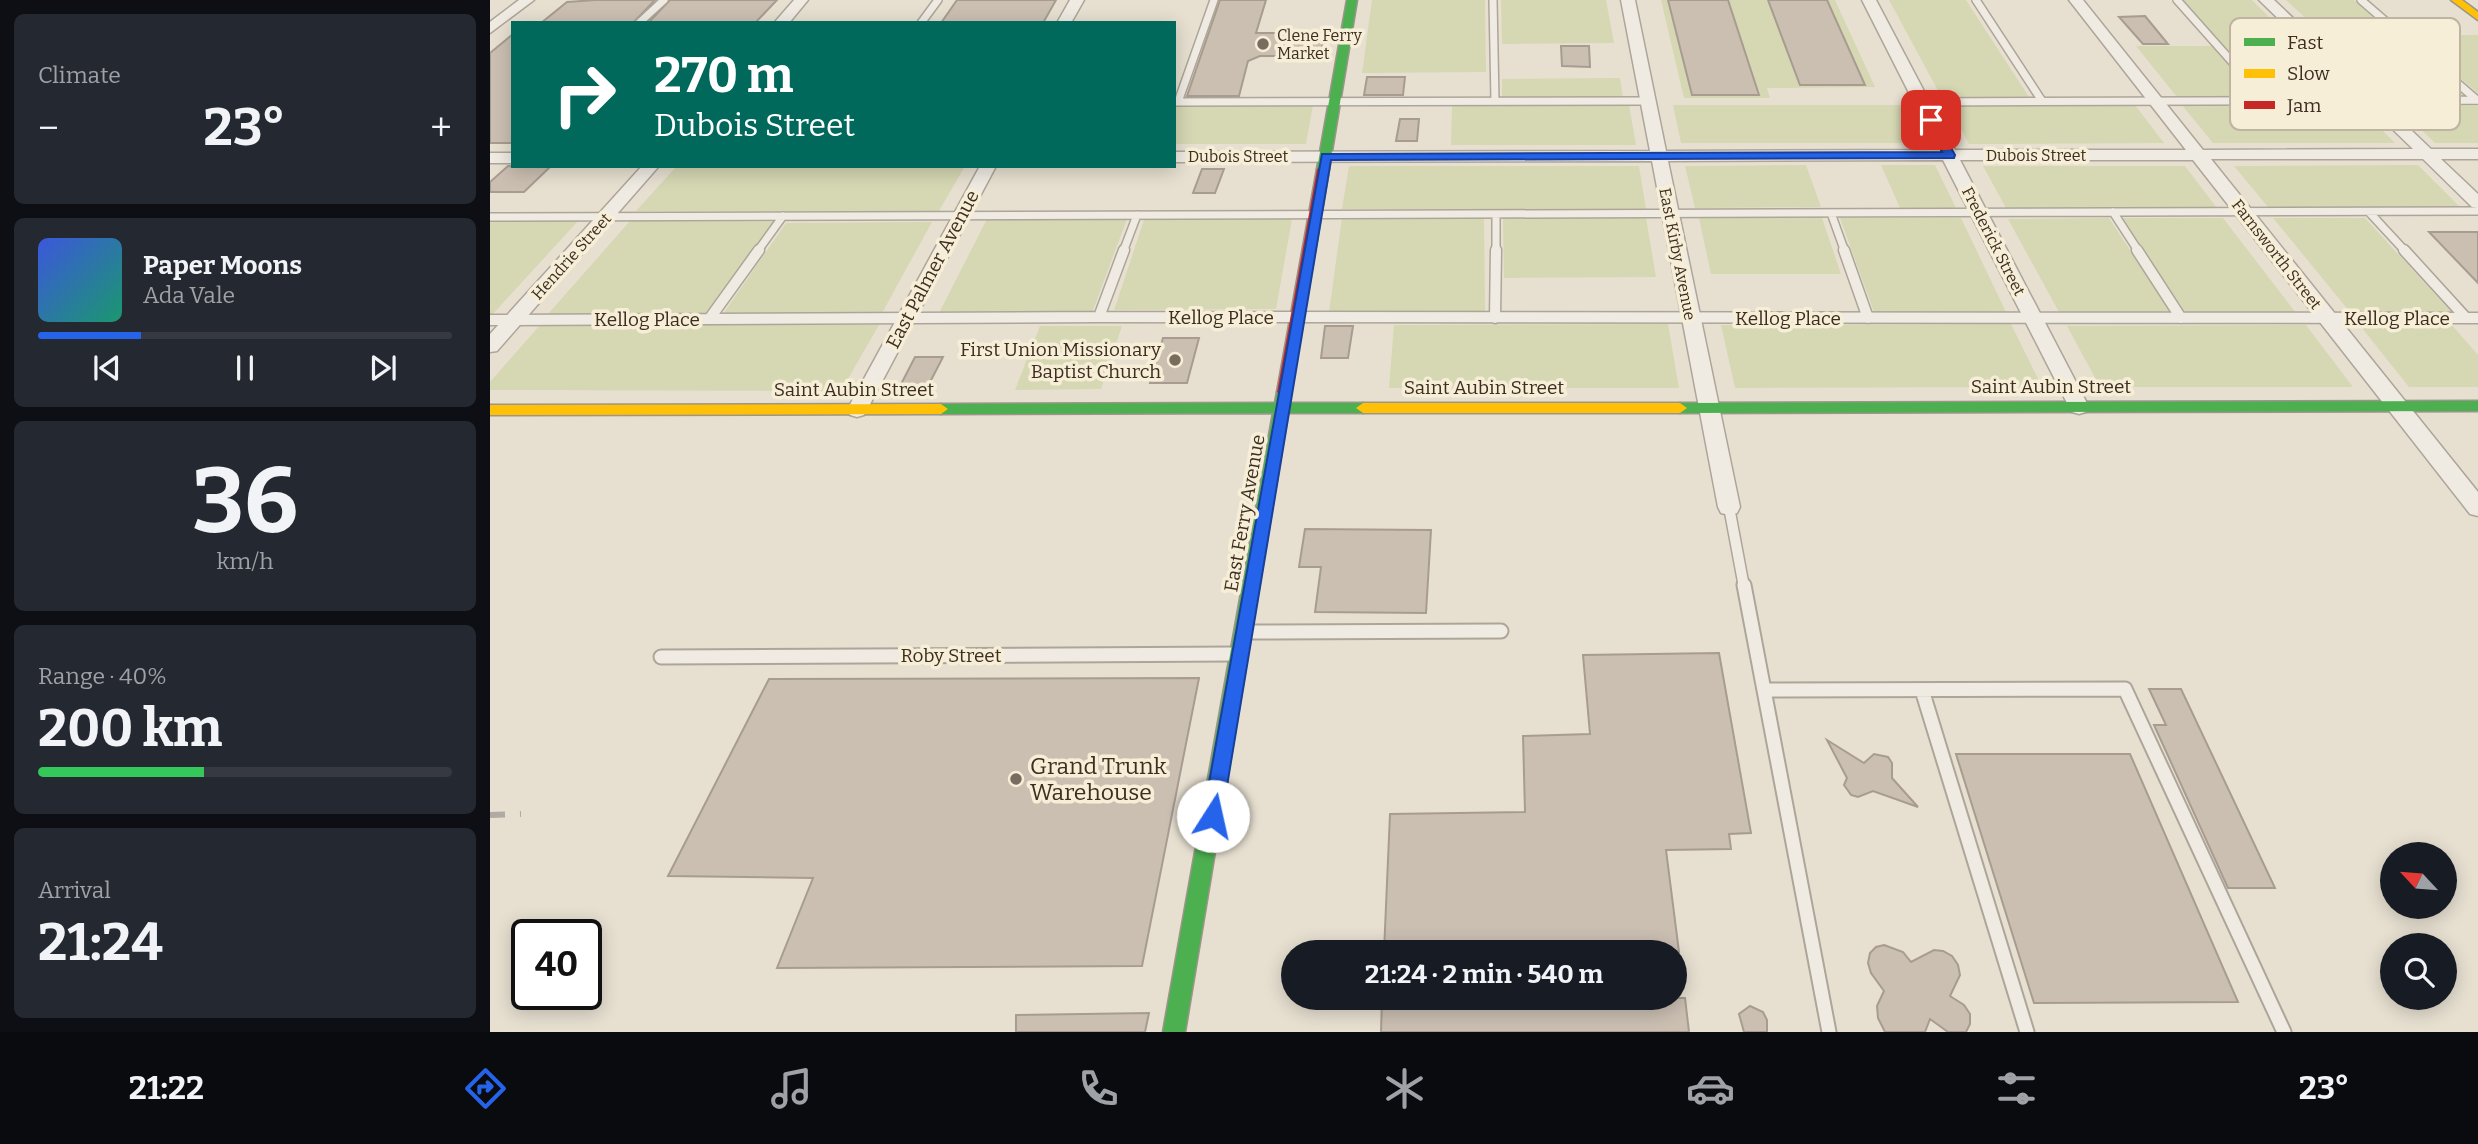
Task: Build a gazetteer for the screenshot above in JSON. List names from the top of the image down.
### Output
{
  "streets": {
    "street": [
      "Dubois Street",
      "Frederick Street",
      "East Kirby Avenue",
      "Farnsworth Street",
      "Hendrie Street",
      "East Palmer Avenue",
      "Saint Aubin Street",
      "East Ferry Avenue"
    ],
    "lane": ["Kellog Place", "Roby Street"]
  },
  "crossings": [
    ["Dubois Street", "Frederick Street"],
    ["Dubois Street", "East Kirby Avenue"],
    ["Dubois Street", "Farnsworth Street"],
    ["Dubois Street", "East Ferry Avenue"],
    ["Frederick Street", "Kellog Place"],
    ["Frederick Street", "Saint Aubin Street"],
    ["East Kirby Avenue", "Kellog Place"],
    ["East Kirby Avenue", "Saint Aubin Street"],
    ["Farnsworth Street", "Kellog Place"],
    ["Farnsworth Street", "Saint Aubin Street"],
    ["Hendrie Street", "Kellog Place"],
    ["East Palmer Avenue", "Kellog Place"],
    ["East Palmer Avenue", "Saint Aubin Street"],
    ["Kellog Place", "East Ferry Avenue"],
    ["Saint Aubin Street", "East Ferry Avenue"],
    ["East Ferry Avenue", "Roby Street"]
  ],
  "places": ["Clene Ferry Market", "First Union Missionary Baptist Church", "Grand Trunk Warehouse"],
  "legend": ["Fast", "Slow", "Jam"],
  "north": "top left",
  "page": {
    "tile": [
      "Climate",
      ["36", "km/h"],
      ["Range · 40%", "200 km"],
      ["Arrival", "21:24"]
    ],
    "turn": ["270 m", "Dubois Street"],
    "heat": ["−", "23°", "+"],
    "song": ["Paper Moons", "Ada Vale"],
    "limit": "40",
    "trip": "21:24 · 2 min · 540 m",
    "tabs": ["21:22", "23°"]
  }
}
